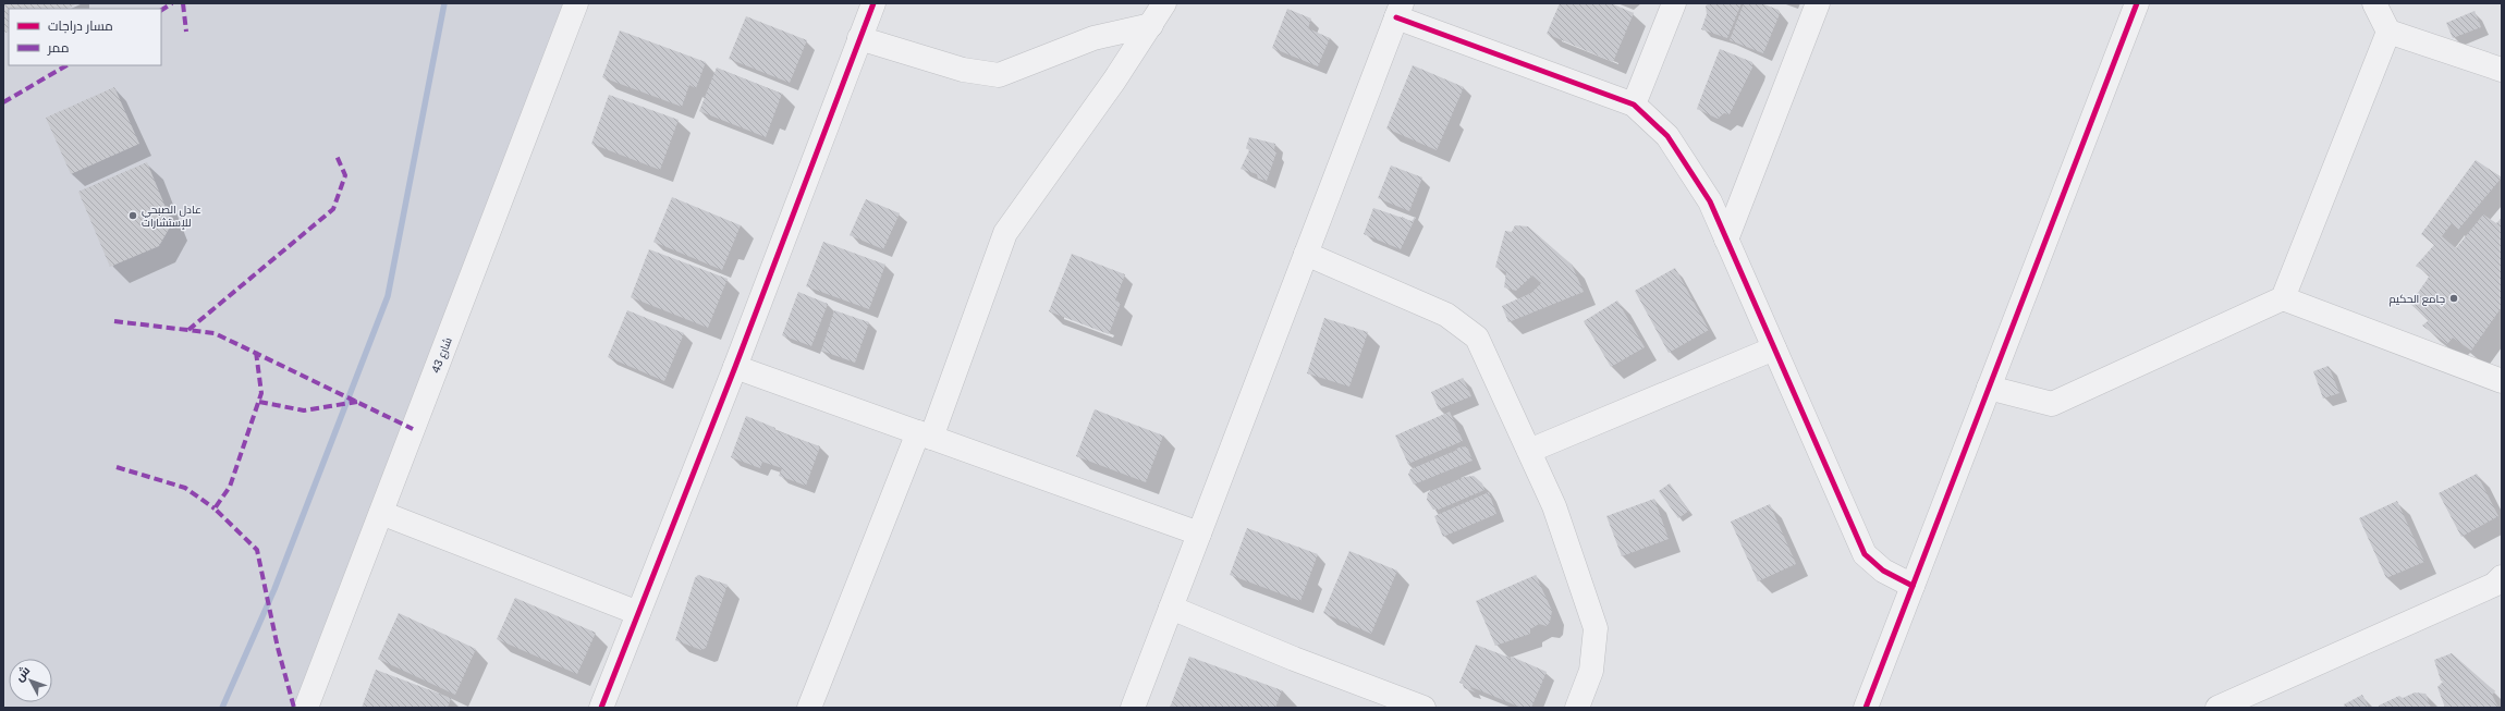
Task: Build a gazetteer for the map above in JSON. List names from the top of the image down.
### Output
{
  "streets": {
    "street": ["شارع 43"]
  },
  "places": ["عادل الصبحي للإستشارات", "جامع الحكيم"],
  "legend": ["مسار دراجات", "ممر"],
  "north": "top left"
}
